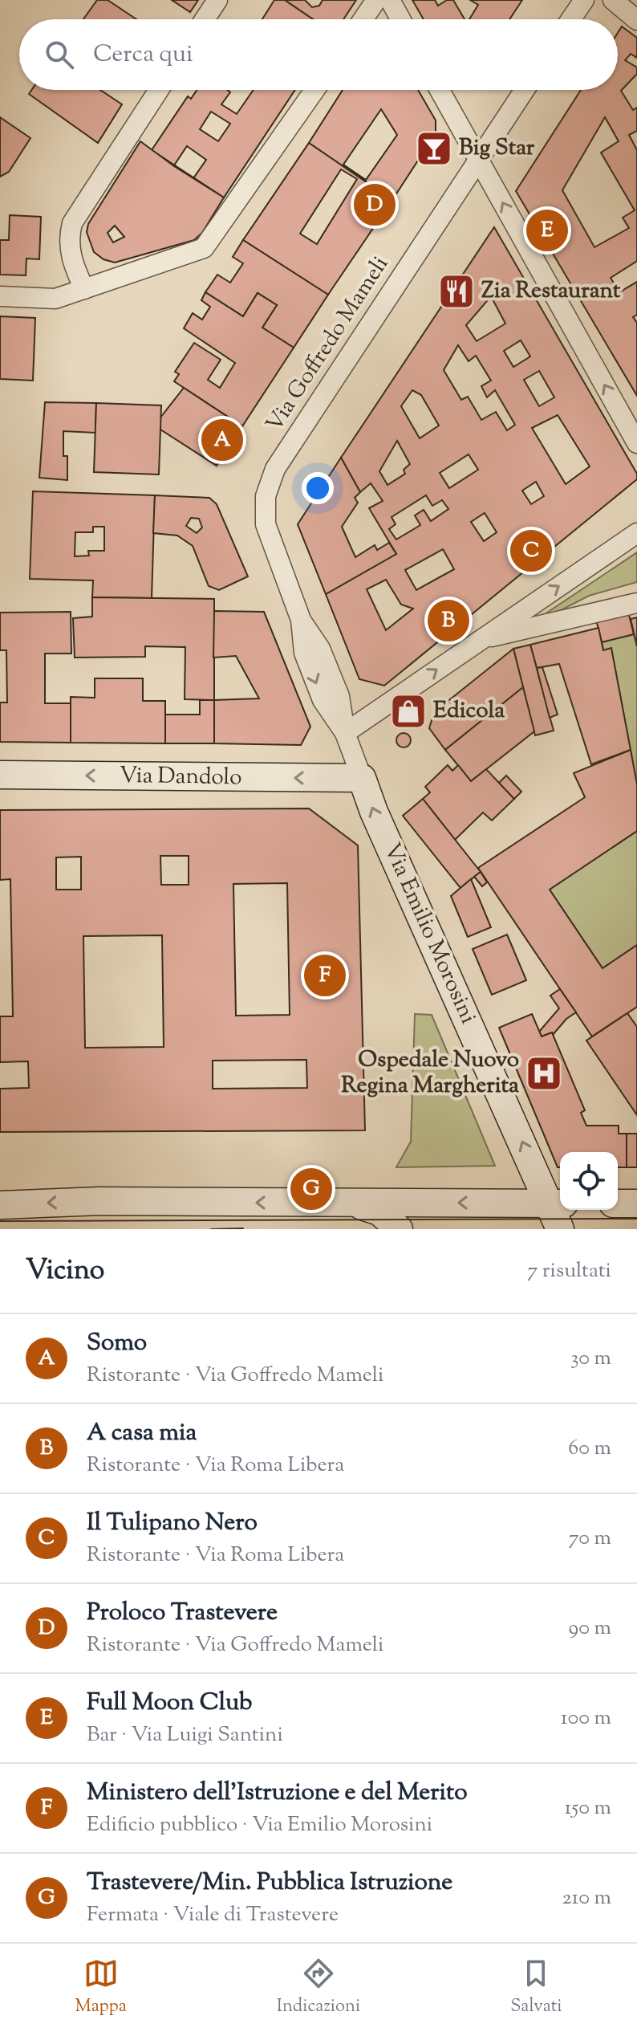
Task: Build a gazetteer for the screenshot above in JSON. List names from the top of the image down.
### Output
{
  "streets": {
    "street": ["Via Goffredo Mameli", "Via Dandolo", "Via Emilio Morosini"]
  },
  "crossings": [
    ["Via Goffredo Mameli", "Via Emilio Morosini"],
    ["Via Dandolo", "Via Emilio Morosini"]
  ],
  "one_way": ["Via Dandolo", "Via Emilio Morosini"],
  "places": {
    "bar": ["Big Star"],
    "restaurant": ["Zia Restaurant"],
    "shop": ["Edicola"],
    "hospital": ["Ospedale Nuovo Regina Margherita"]
  },
  "page": {
    "search": "Cerca qui",
    "pins": [
      "D",
      "E",
      "A",
      "C",
      "B",
      "F",
      "G"
    ],
    "heading": ["Vicino", "7 risultati"],
    "list": [
      {
        "mark": "A",
        "name": "Somo",
        "note": "Ristorante · Via Goffredo Mameli",
        "value": "30 m"
      },
      {
        "mark": "B",
        "name": "A casa mia",
        "note": "Ristorante · Via Roma Libera",
        "value": "60 m"
      },
      {
        "mark": "C",
        "name": "Il Tulipano Nero",
        "note": "Ristorante · Via Roma Libera",
        "value": "70 m"
      },
      {
        "mark": "D",
        "name": "Proloco Trastevere",
        "note": "Ristorante · Via Goffredo Mameli",
        "value": "90 m"
      },
      {
        "mark": "E",
        "name": "Full Moon Club",
        "note": "Bar · Via Luigi Santini",
        "value": "100 m"
      },
      {
        "mark": "F",
        "name": "Ministero dell'Istruzione e del Merito",
        "note": "Edificio pubblico · Via Emilio Morosini",
        "value": "150 m"
      },
      {
        "mark": "G",
        "name": "Trastevere/Min. Pubblica Istruzione",
        "note": "Fermata · Viale di Trastevere",
        "value": "210 m"
      }
    ],
    "nav": ["Mappa", "Indicazioni", "Salvati"]
  }
}
